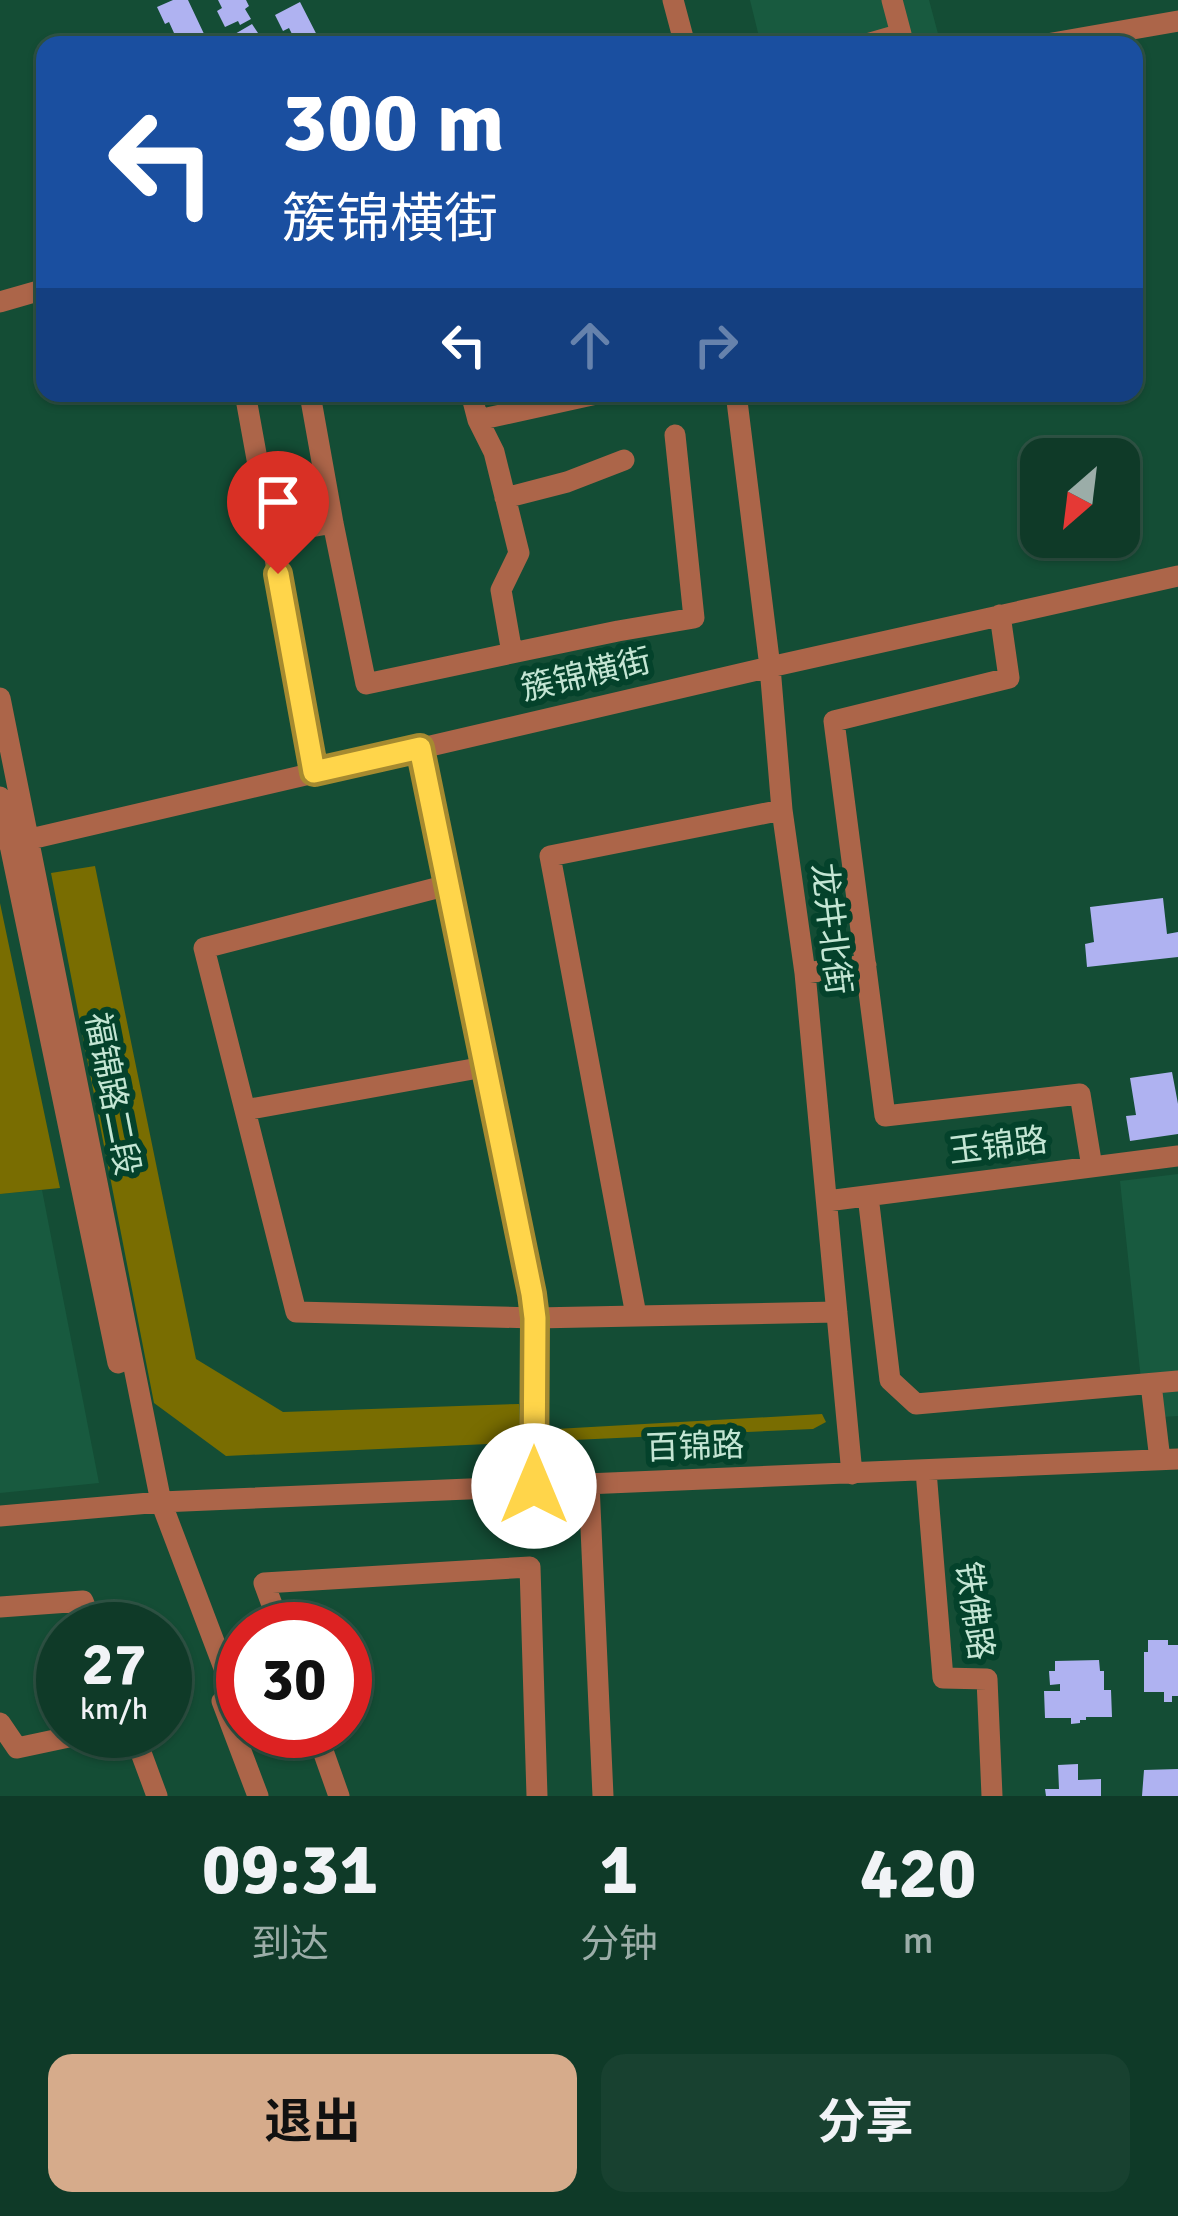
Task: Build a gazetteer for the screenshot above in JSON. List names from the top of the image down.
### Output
{
  "streets": {
    "street": [
      "簇锦横街",
      "龙井北街",
      "福锦路二段",
      "玉锦路",
      "百锦路",
      "铁佛路"
    ]
  },
  "crossings": [
    ["簇锦横街", "龙井北街"],
    ["簇锦横街", "福锦路二段"],
    ["龙井北街", "玉锦路"],
    ["龙井北街", "百锦路"],
    ["福锦路二段", "百锦路"],
    ["百锦路", "铁佛路"]
  ],
  "north": "bottom left",
  "page": {
    "turn": ["300 m", "簇锦横街"],
    "speed": "27 km/h",
    "limit": "30",
    "eta": [
      "09:31",
      "到达",
      "1",
      "分钟",
      "420",
      "m"
    ],
    "buttons": ["退出", "分享"]
  }
}
